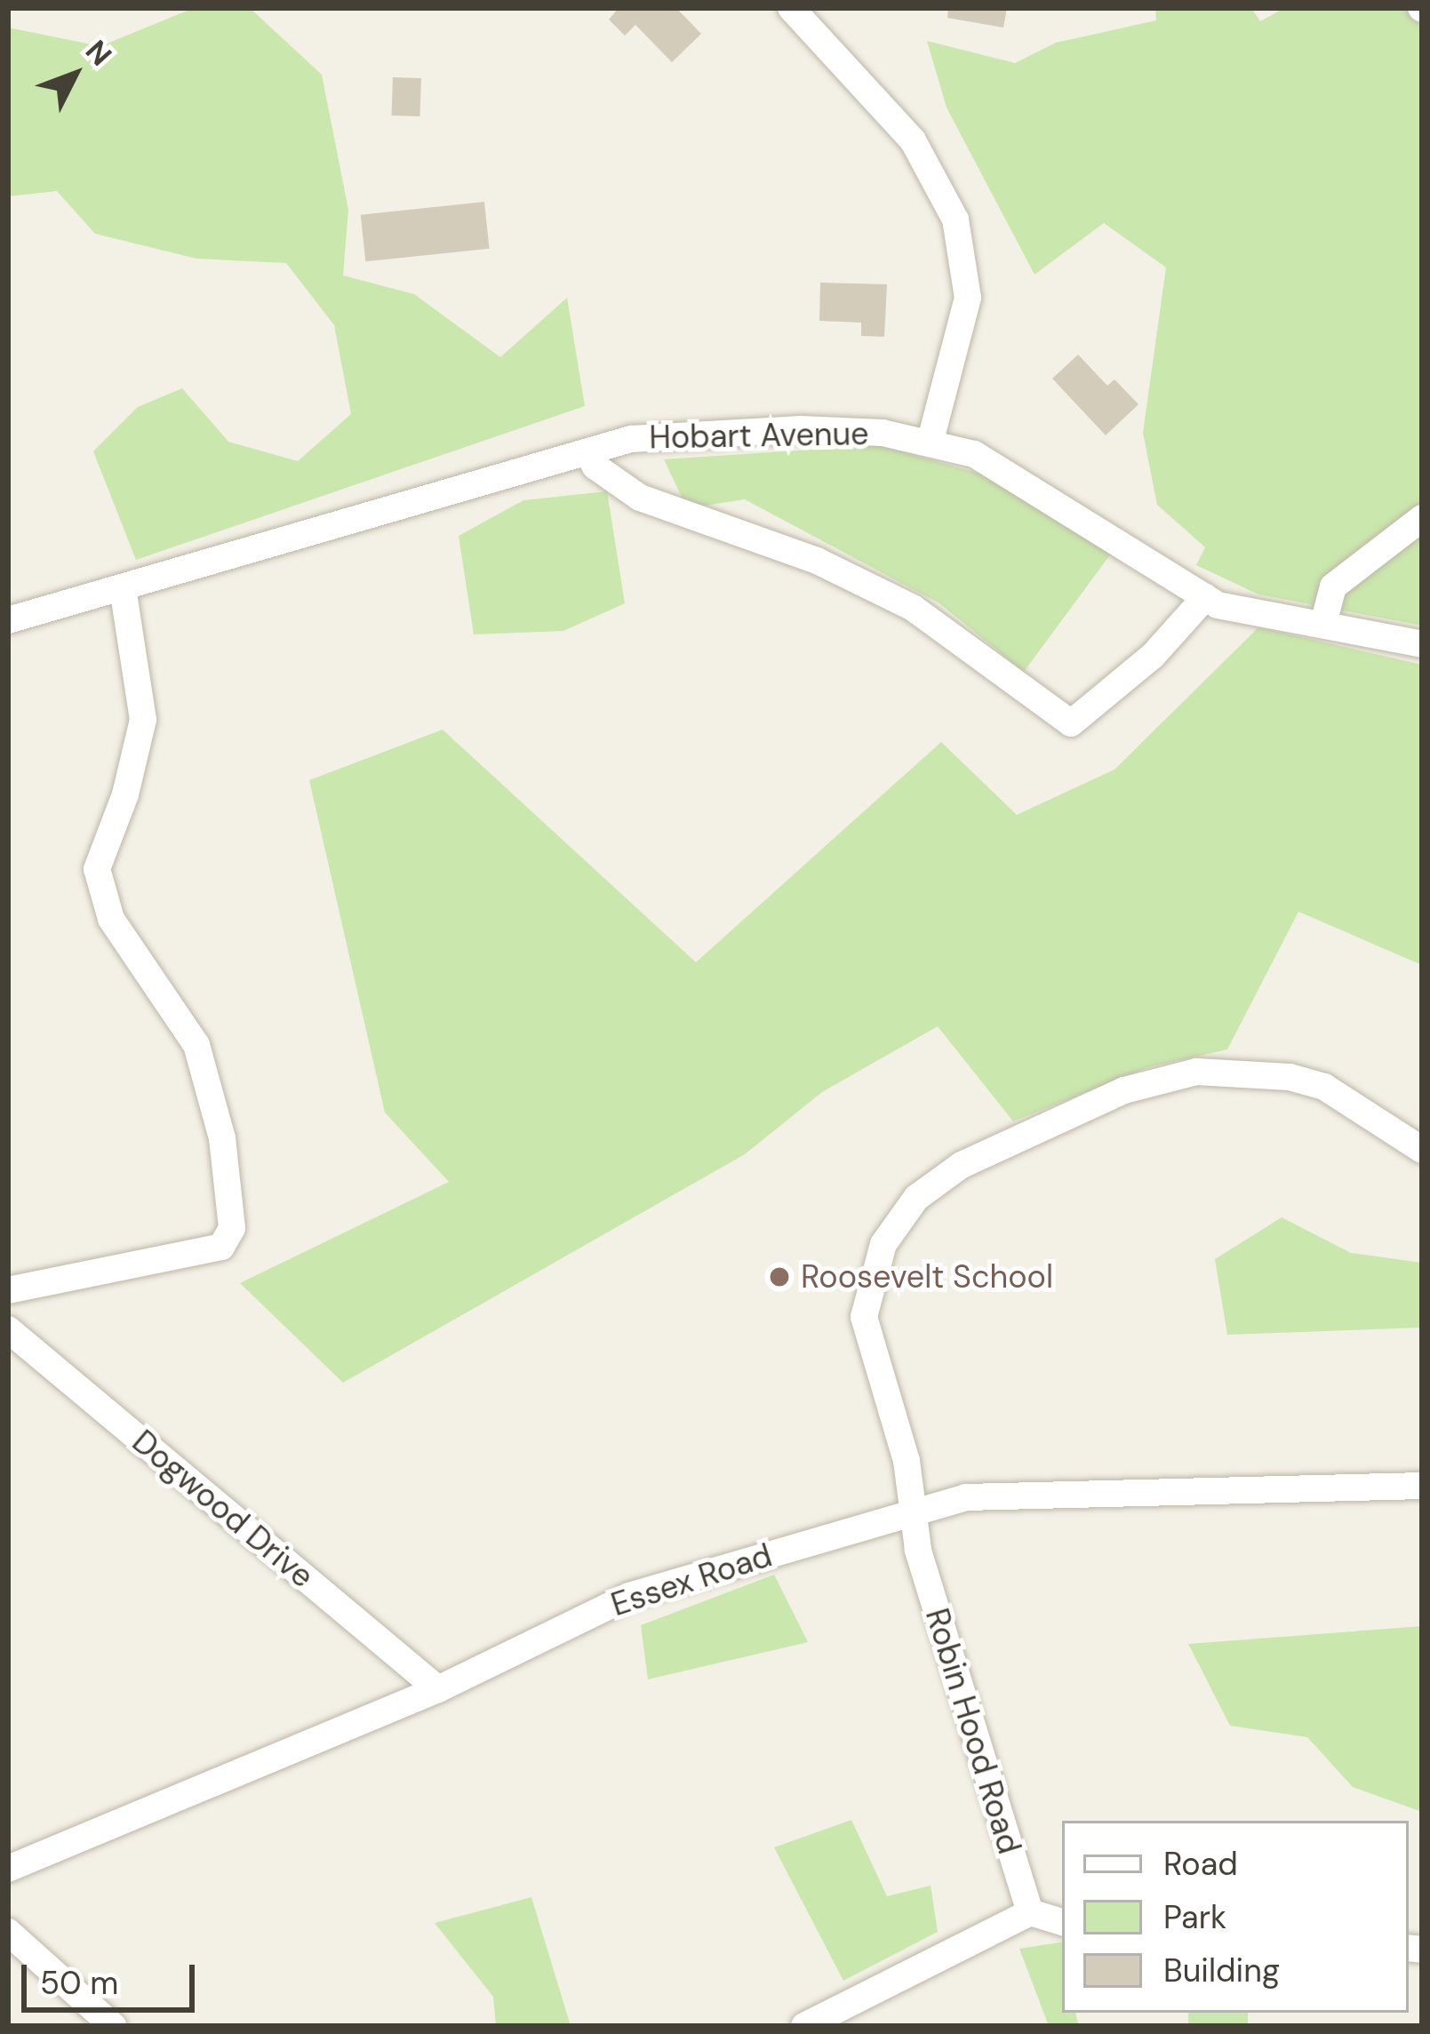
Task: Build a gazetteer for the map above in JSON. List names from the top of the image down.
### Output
{
  "streets": {
    "street": [
      "Hobart Avenue",
      "Dogwood Drive",
      "Essex Road",
      "Robin Hood Road"
    ]
  },
  "crossings": [
    ["Dogwood Drive", "Essex Road"],
    ["Essex Road", "Robin Hood Road"]
  ],
  "places": ["Roosevelt School"],
  "legend": ["Road", "Park", "Building"],
  "scale_bar": "50 m",
  "north": "top right"
}
